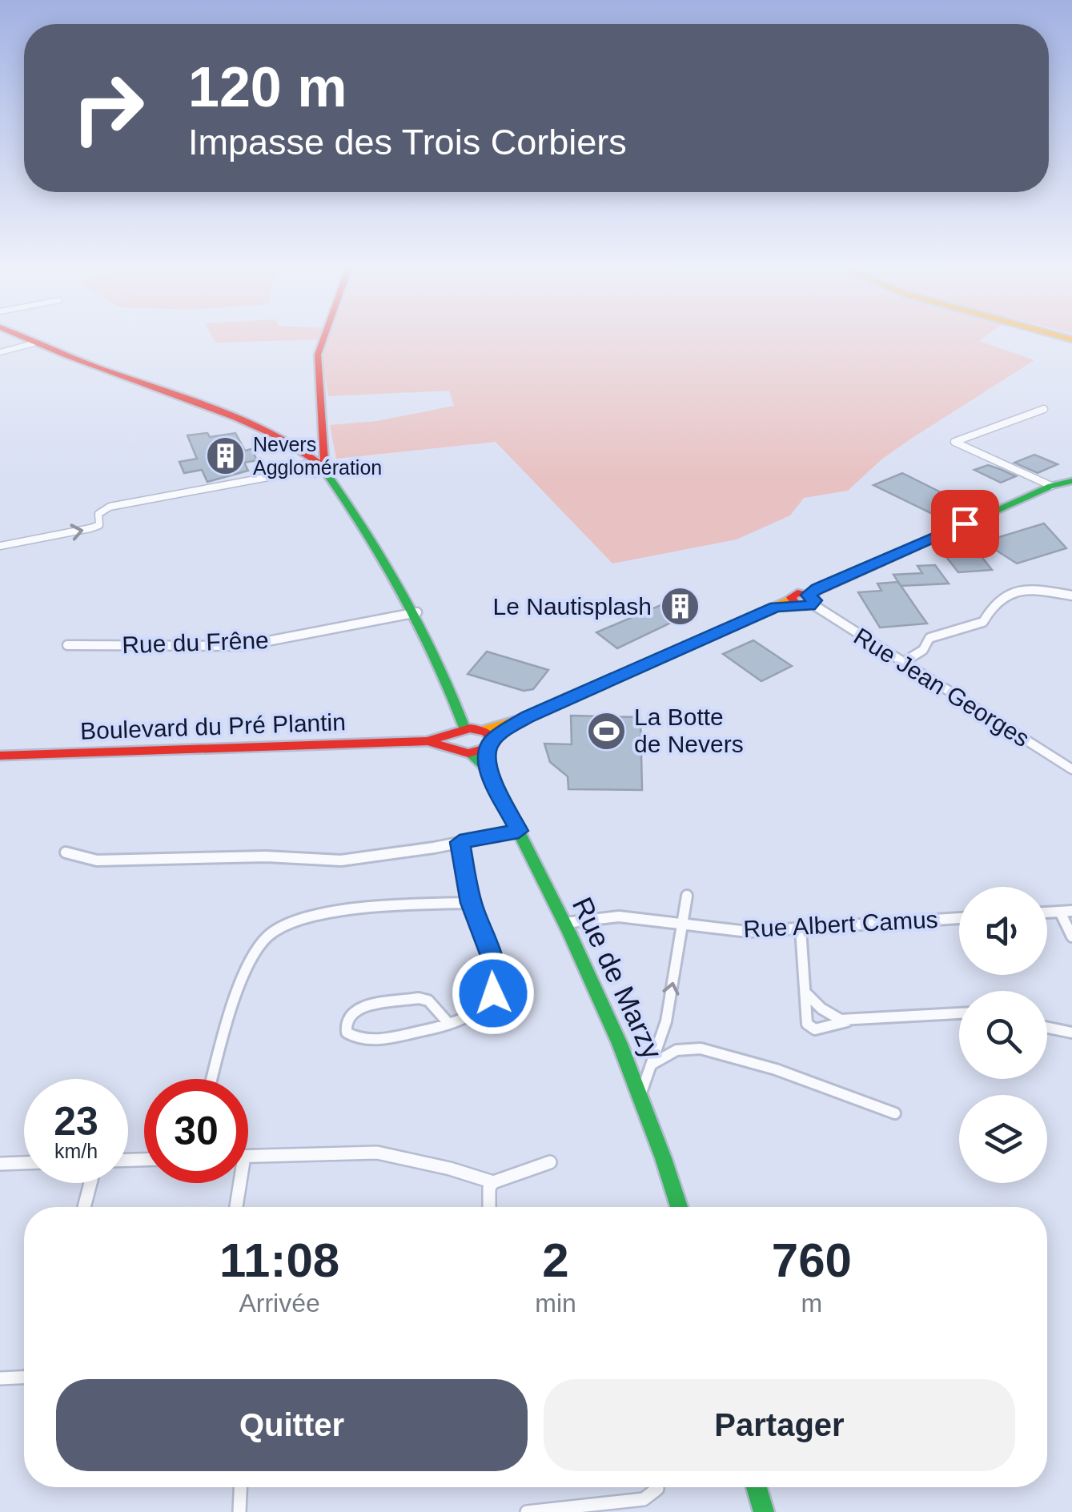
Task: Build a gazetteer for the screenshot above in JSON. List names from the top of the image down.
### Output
{
  "streets": {
    "main road": ["Boulevard du Pré Plantin", "Rue de Marzy"],
    "street": ["Rue du Frêne", "Rue Jean Georges", "Rue Albert Camus"]
  },
  "crossings": [
    ["Rue Albert Camus", "Rue de Marzy"]
  ],
  "places": {
    "building": ["Nevers Agglomération", "Le Nautisplash"],
    "sports": ["La Botte de Nevers"]
  },
  "page": {
    "turn": ["120 m", "Impasse des Trois Corbiers"],
    "speed": "23 km/h",
    "limit": "30",
    "eta": [
      "11:08",
      "Arrivée",
      "2",
      "min",
      "760",
      "m"
    ],
    "buttons": ["Quitter", "Partager"]
  }
}
